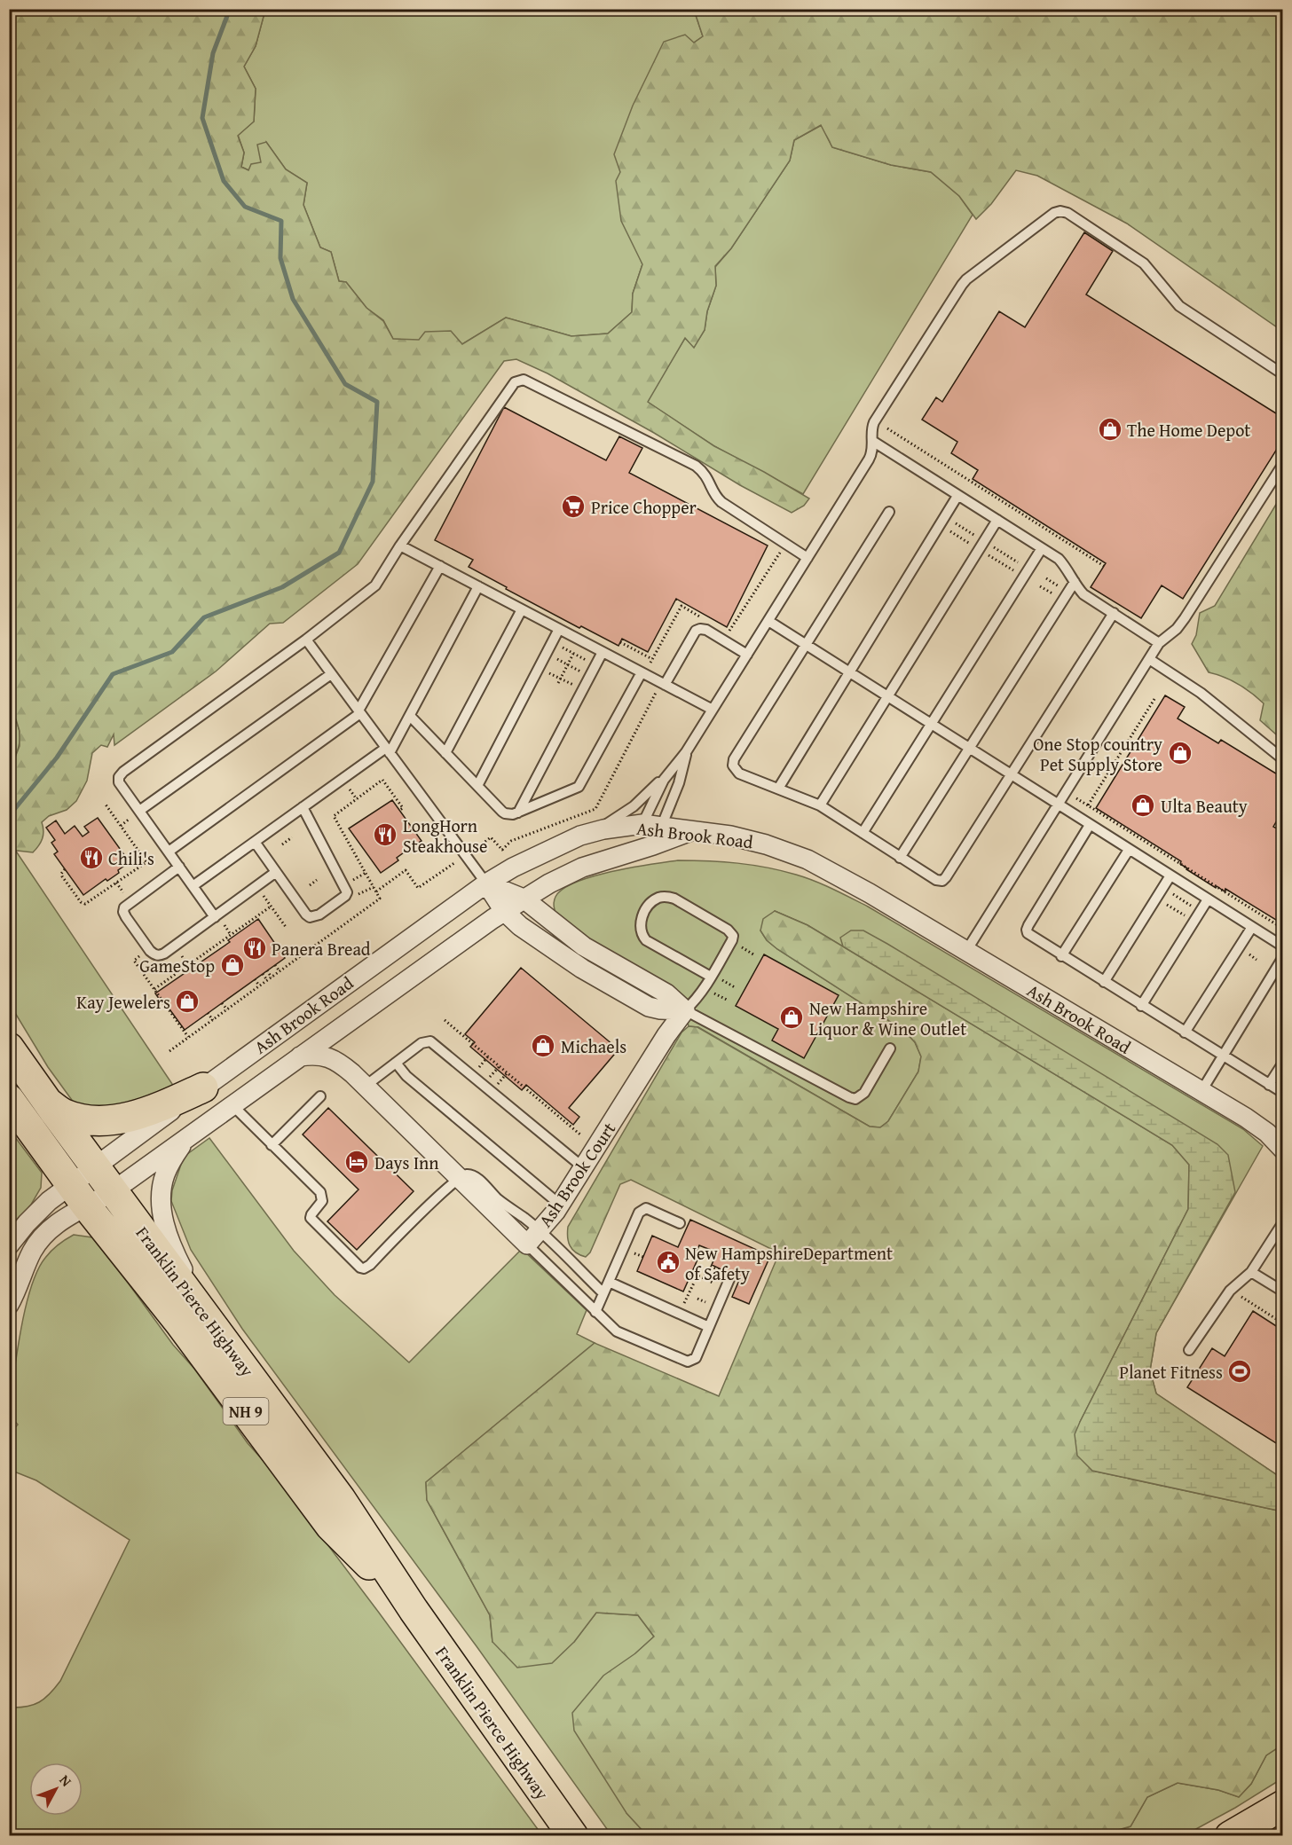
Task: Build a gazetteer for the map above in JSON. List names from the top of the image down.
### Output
{
  "streets": {
    "highway": ["Franklin Pierce Highway", "NH 9"],
    "street": ["Ash Brook Road", "Ash Brook Court"]
  },
  "crossings": [
    ["Ash Brook Road", "Franklin Pierce Highway"]
  ],
  "places": {
    "shop": [
      "The Home Depot",
      "One Stop country Pet Supply Store",
      "Ulta Beauty",
      "GameStop",
      "Kay Jewelers",
      "New Hampshire Liquor & Wine Outlet",
      "Michaels"
    ],
    "supermarket": ["Price Chopper"],
    "restaurant": ["LongHorn Steakhouse", "Chili's", "Panera Bread"],
    "hotel": ["Days Inn"],
    "public building": ["New HampshireDepartment of Safety"],
    "sports": ["Planet Fitness"]
  },
  "north": "top right"
}
